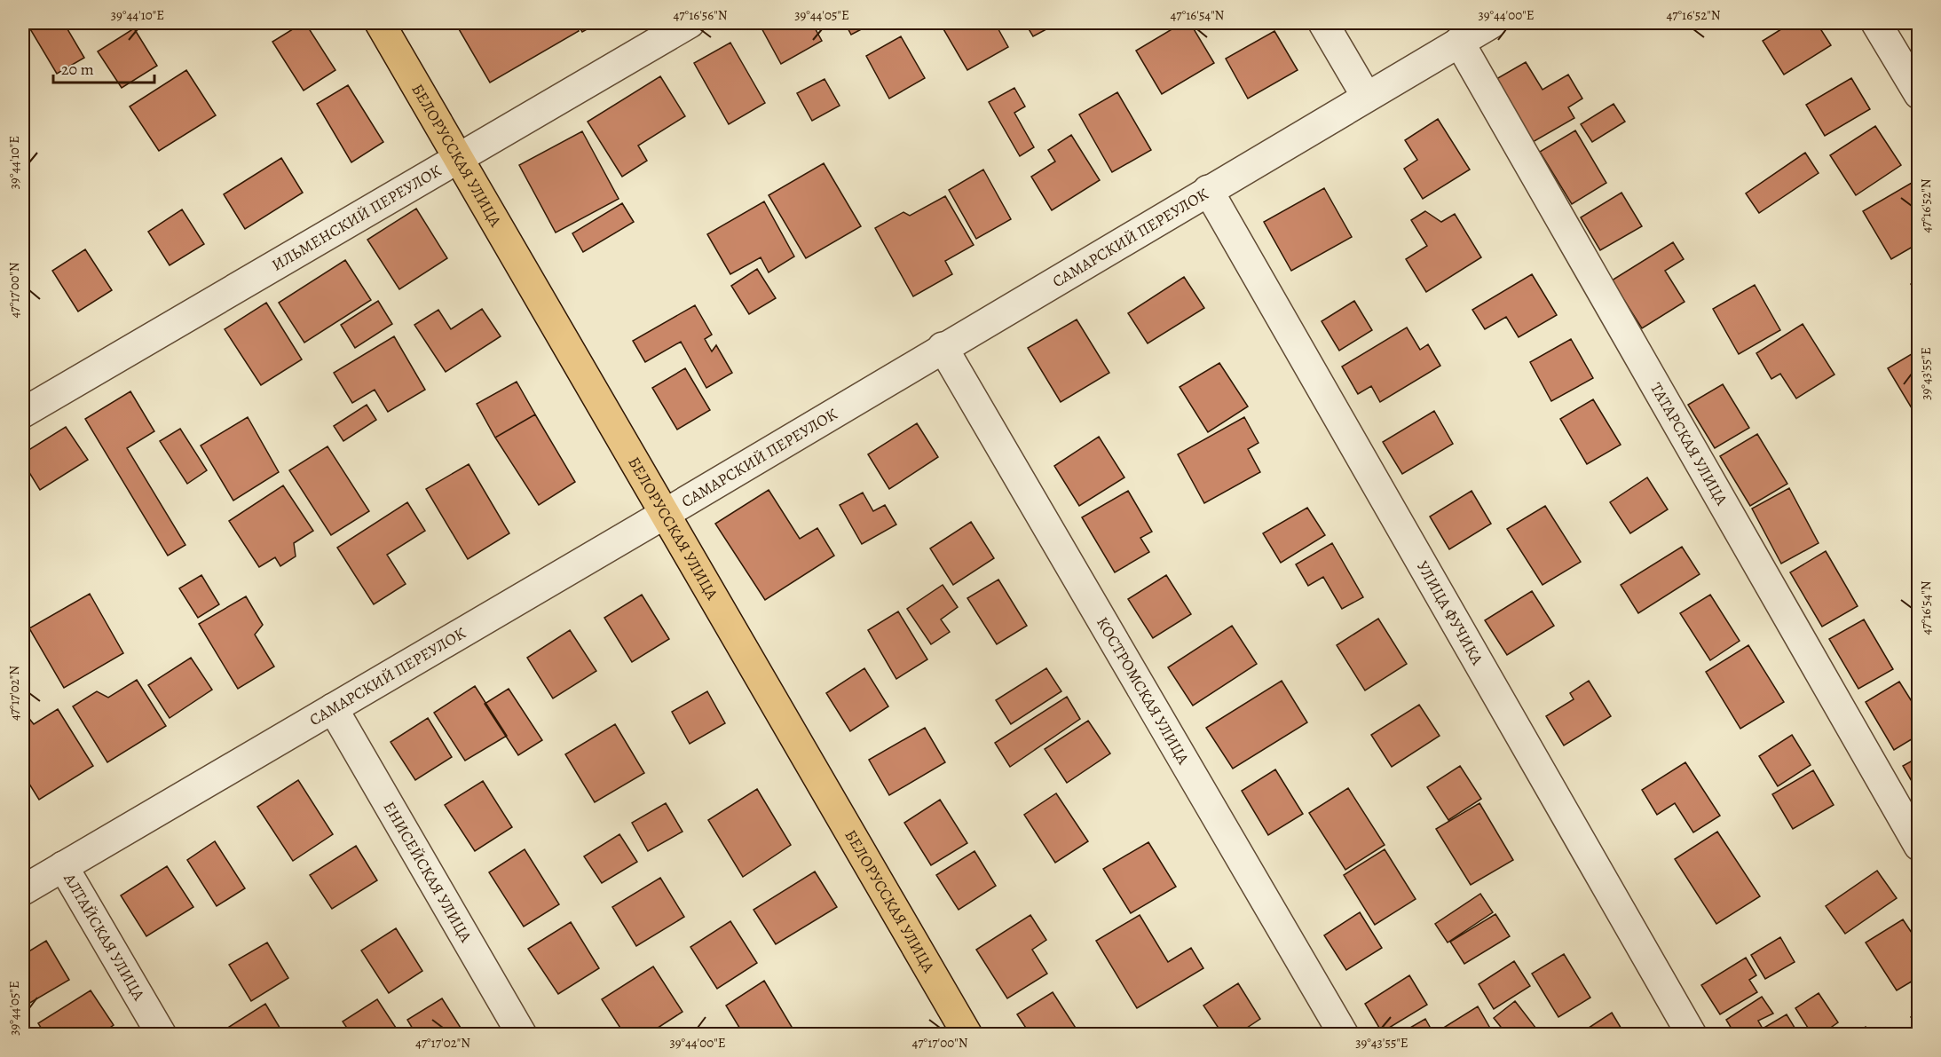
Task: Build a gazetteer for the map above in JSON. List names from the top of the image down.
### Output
{
  "streets": {
    "main road": ["БЕЛОРУССКАЯ УЛИЦА"],
    "street": [
      "ИЛЬМЕНСКИЙ ПЕРЕУЛОК",
      "САМАРСКИЙ ПЕРЕУЛОК",
      "ТАТАРСКАЯ УЛИЦА",
      "УЛИЦА ФУЧИКА",
      "КОСТРОМСКАЯ УЛИЦА",
      "ЕНИСЕЙСКАЯ УЛИЦА",
      "АЛТАЙСКАЯ УЛИЦА"
    ]
  },
  "crossings": [
    ["БЕЛОРУССКАЯ УЛИЦА", "ИЛЬМЕНСКИЙ ПЕРЕУЛОК"],
    ["БЕЛОРУССКАЯ УЛИЦА", "САМАРСКИЙ ПЕРЕУЛОК"],
    ["САМАРСКИЙ ПЕРЕУЛОК", "ТАТАРСКАЯ УЛИЦА"],
    ["САМАРСКИЙ ПЕРЕУЛОК", "УЛИЦА ФУЧИКА"],
    ["САМАРСКИЙ ПЕРЕУЛОК", "КОСТРОМСКАЯ УЛИЦА"],
    ["САМАРСКИЙ ПЕРЕУЛОК", "ЕНИСЕЙСКАЯ УЛИЦА"],
    ["САМАРСКИЙ ПЕРЕУЛОК", "АЛТАЙСКАЯ УЛИЦА"]
  ],
  "scale_bar": "20 m",
  "coordinates": [
    "39°44'10\"E",
    "47°16'56\"N",
    "39°44'05\"E",
    "47°16'54\"N",
    "39°44'00\"E",
    "47°16'52\"N",
    "47°17'00\"N",
    "39°43'55\"E",
    "47°17'02\"N"
  ]
}
